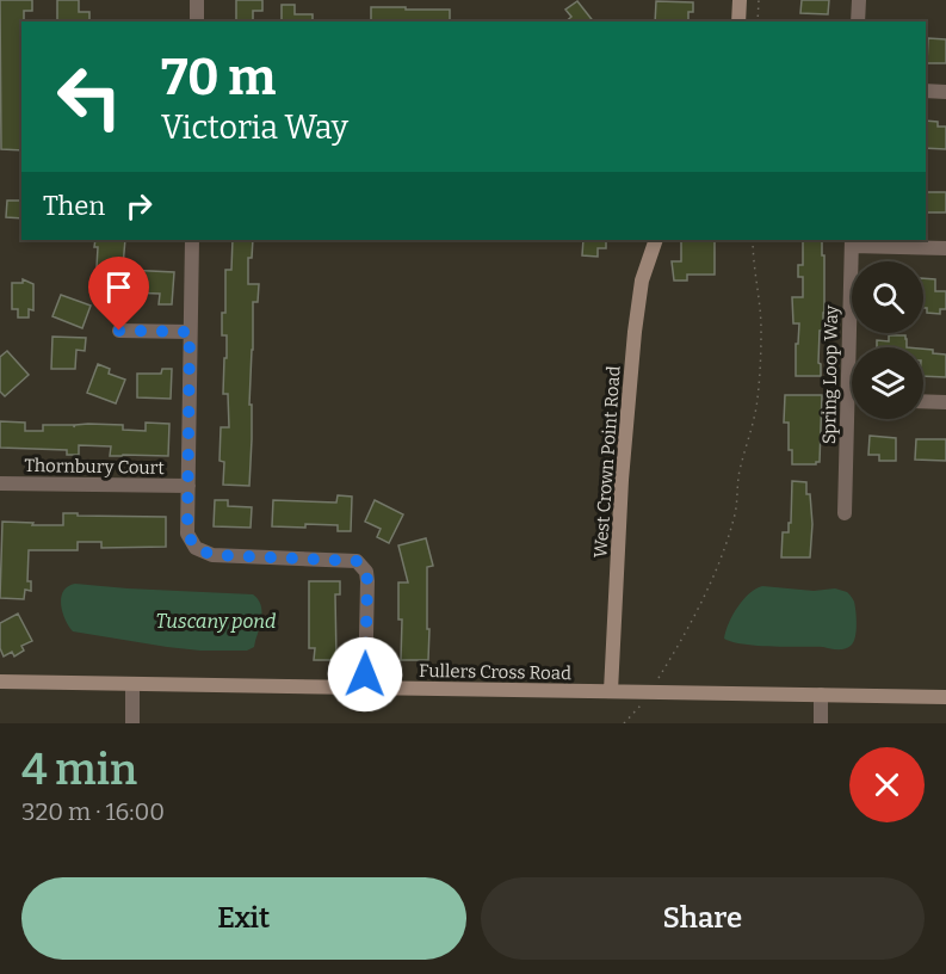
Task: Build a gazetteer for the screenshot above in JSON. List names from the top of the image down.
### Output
{
  "streets": {
    "street": [
      "Spring Loop Way",
      "West Crown Point Road",
      "Thornbury Court",
      "Fullers Cross Road"
    ]
  },
  "crossings": [
    ["West Crown Point Road", "Fullers Cross Road"]
  ],
  "water": ["Tuscany pond"],
  "page": {
    "turn": ["70 m", "Victoria Way"],
    "then": "Then",
    "heading": ["4 min", "320 m · 16:00"],
    "buttons": ["Exit", "Share"]
  }
}
